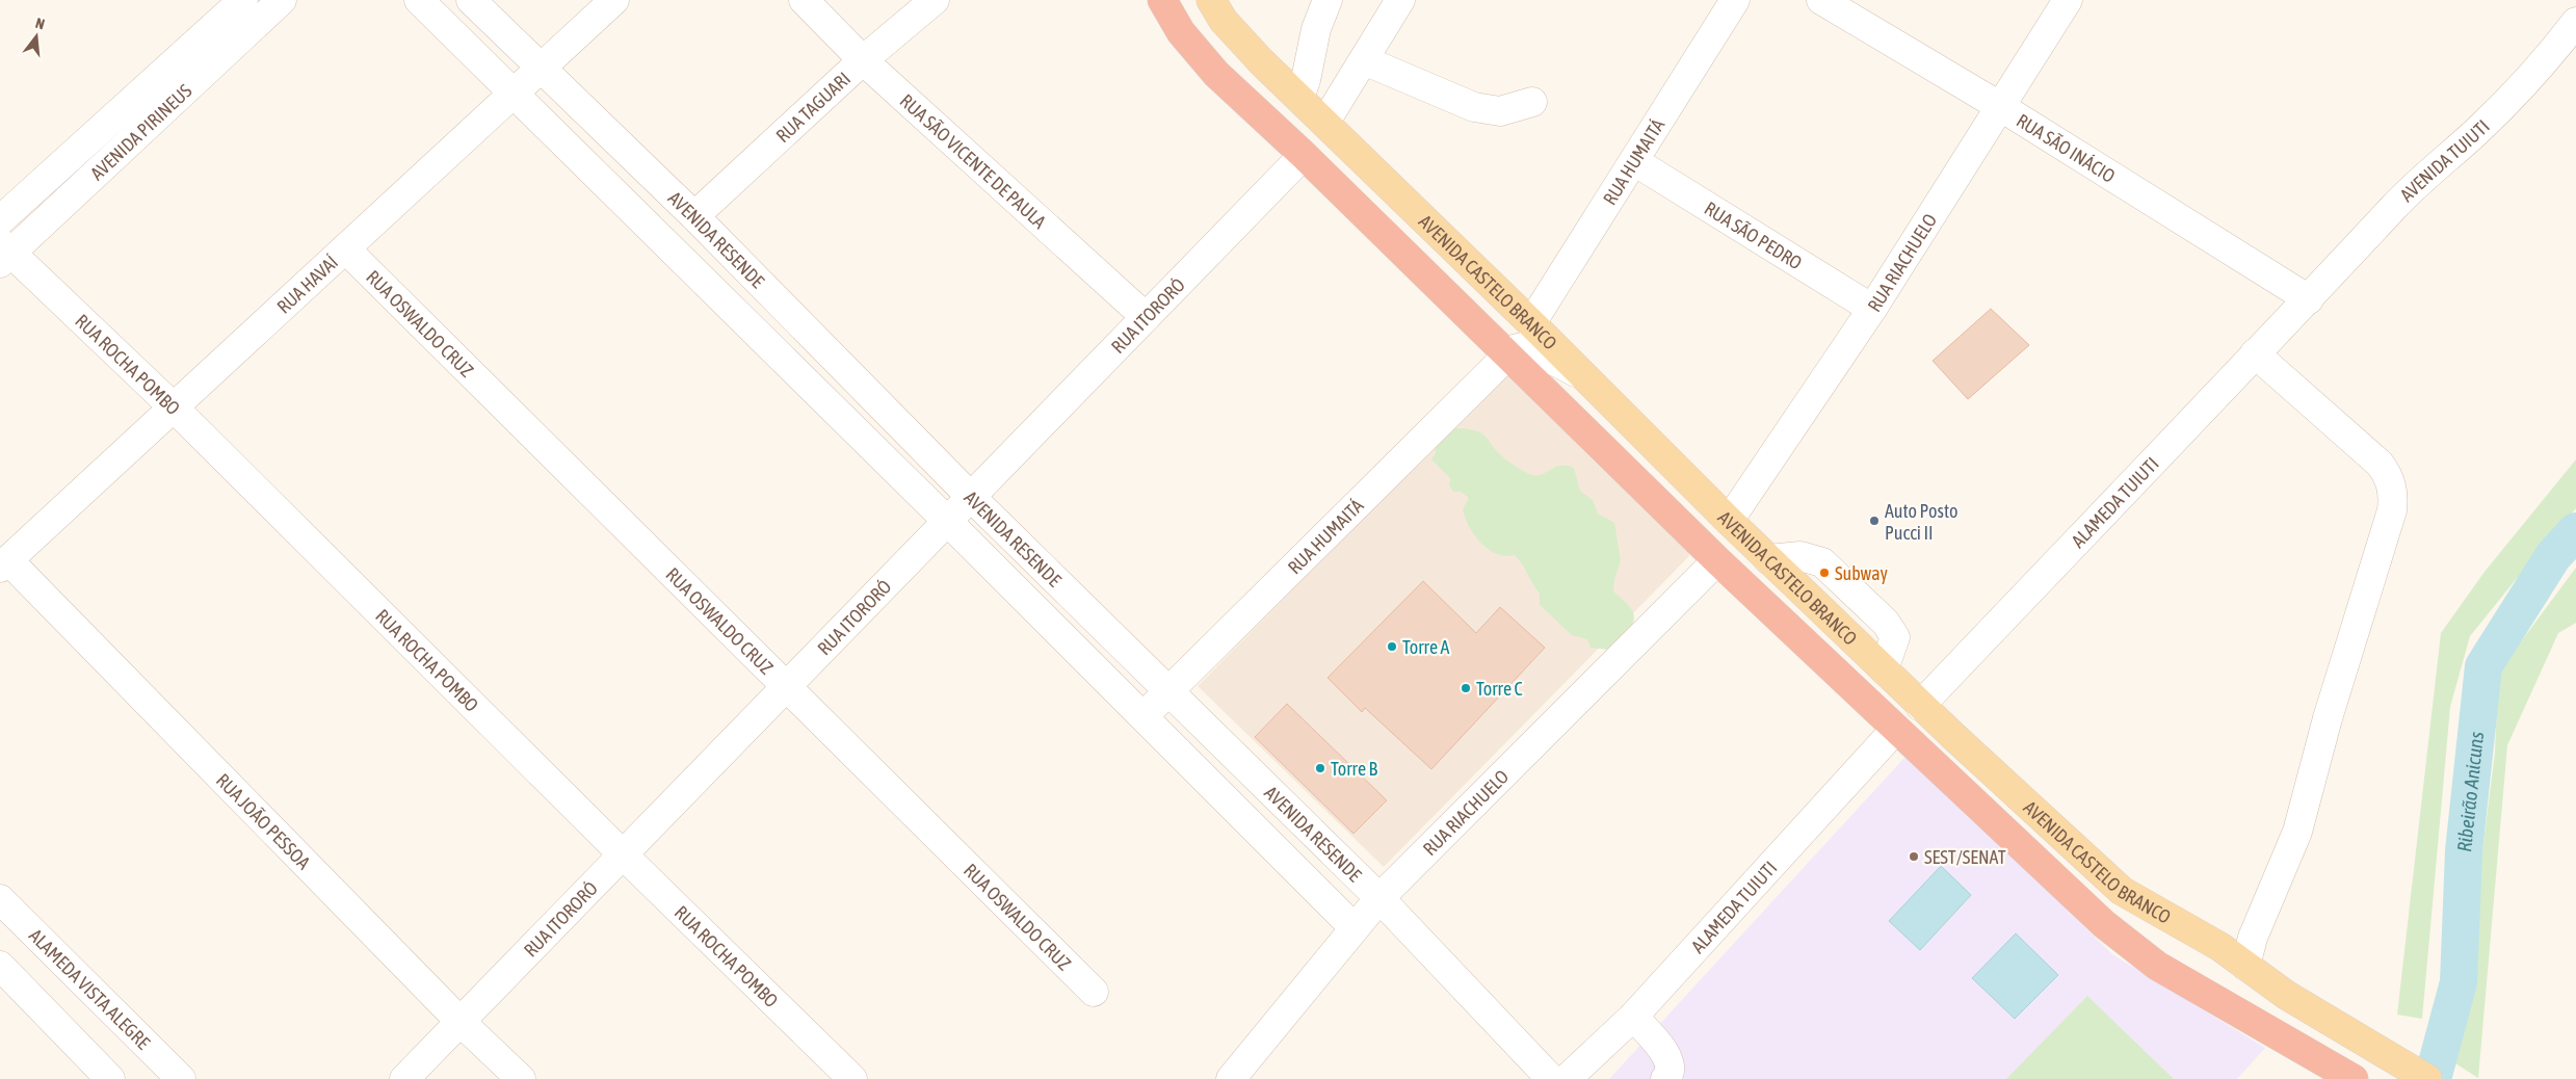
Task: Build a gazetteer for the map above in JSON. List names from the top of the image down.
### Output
{
  "streets": {
    "highway": ["AVENIDA CASTELO BRANCO"],
    "street": [
      "RUA TAGUARI",
      "AVENIDA PIRINEUS",
      "RUA SÃO INÁCIO",
      "RUA SÃO VICENTE DE PAULA",
      "AVENIDA TUIUTI",
      "RUA HUMAITÁ",
      "RUA SÃO PEDRO",
      "AVENIDA RESENDE",
      "RUA RIACHUELO",
      "RUA HAVAÍ",
      "RUA ITORORÓ",
      "RUA OSWALDO CRUZ",
      "RUA ROCHA POMBO",
      "ALAMEDA TUIUTI",
      "RUA JOÃO PESSOA",
      "ALAMEDA VISTA ALEGRE"
    ]
  },
  "crossings": [
    ["RUA TAGUARI", "RUA SÃO VICENTE DE PAULA"],
    ["RUA TAGUARI", "AVENIDA RESENDE"],
    ["AVENIDA PIRINEUS", "RUA ROCHA POMBO"],
    ["RUA SÃO INÁCIO", "AVENIDA TUIUTI"],
    ["RUA SÃO INÁCIO", "RUA RIACHUELO"],
    ["RUA SÃO INÁCIO", "ALAMEDA TUIUTI"],
    ["RUA SÃO VICENTE DE PAULA", "RUA ITORORÓ"],
    ["AVENIDA TUIUTI", "ALAMEDA TUIUTI"],
    ["RUA HUMAITÁ", "RUA SÃO PEDRO"],
    ["RUA HUMAITÁ", "AVENIDA RESENDE"],
    ["RUA HUMAITÁ", "AVENIDA CASTELO BRANCO"],
    ["RUA SÃO PEDRO", "RUA RIACHUELO"],
    ["AVENIDA RESENDE", "RUA RIACHUELO"],
    ["AVENIDA RESENDE", "RUA HAVAÍ"],
    ["AVENIDA RESENDE", "RUA ITORORÓ"],
    ["RUA RIACHUELO", "AVENIDA CASTELO BRANCO"],
    ["AVENIDA CASTELO BRANCO", "RUA ITORORÓ"],
    ["AVENIDA CASTELO BRANCO", "ALAMEDA TUIUTI"],
    ["RUA HAVAÍ", "RUA OSWALDO CRUZ"],
    ["RUA HAVAÍ", "RUA ROCHA POMBO"],
    ["RUA HAVAÍ", "RUA JOÃO PESSOA"],
    ["RUA ITORORÓ", "RUA OSWALDO CRUZ"],
    ["RUA ITORORÓ", "RUA ROCHA POMBO"],
    ["RUA ITORORÓ", "RUA JOÃO PESSOA"]
  ],
  "water": ["Ribeirão Anicuns"],
  "places": [
    "Auto Posto Pucci II",
    "Subway",
    "Torre A",
    "Torre C",
    "Torre B",
    "SEST/SENAT"
  ],
  "north": "top"
}
